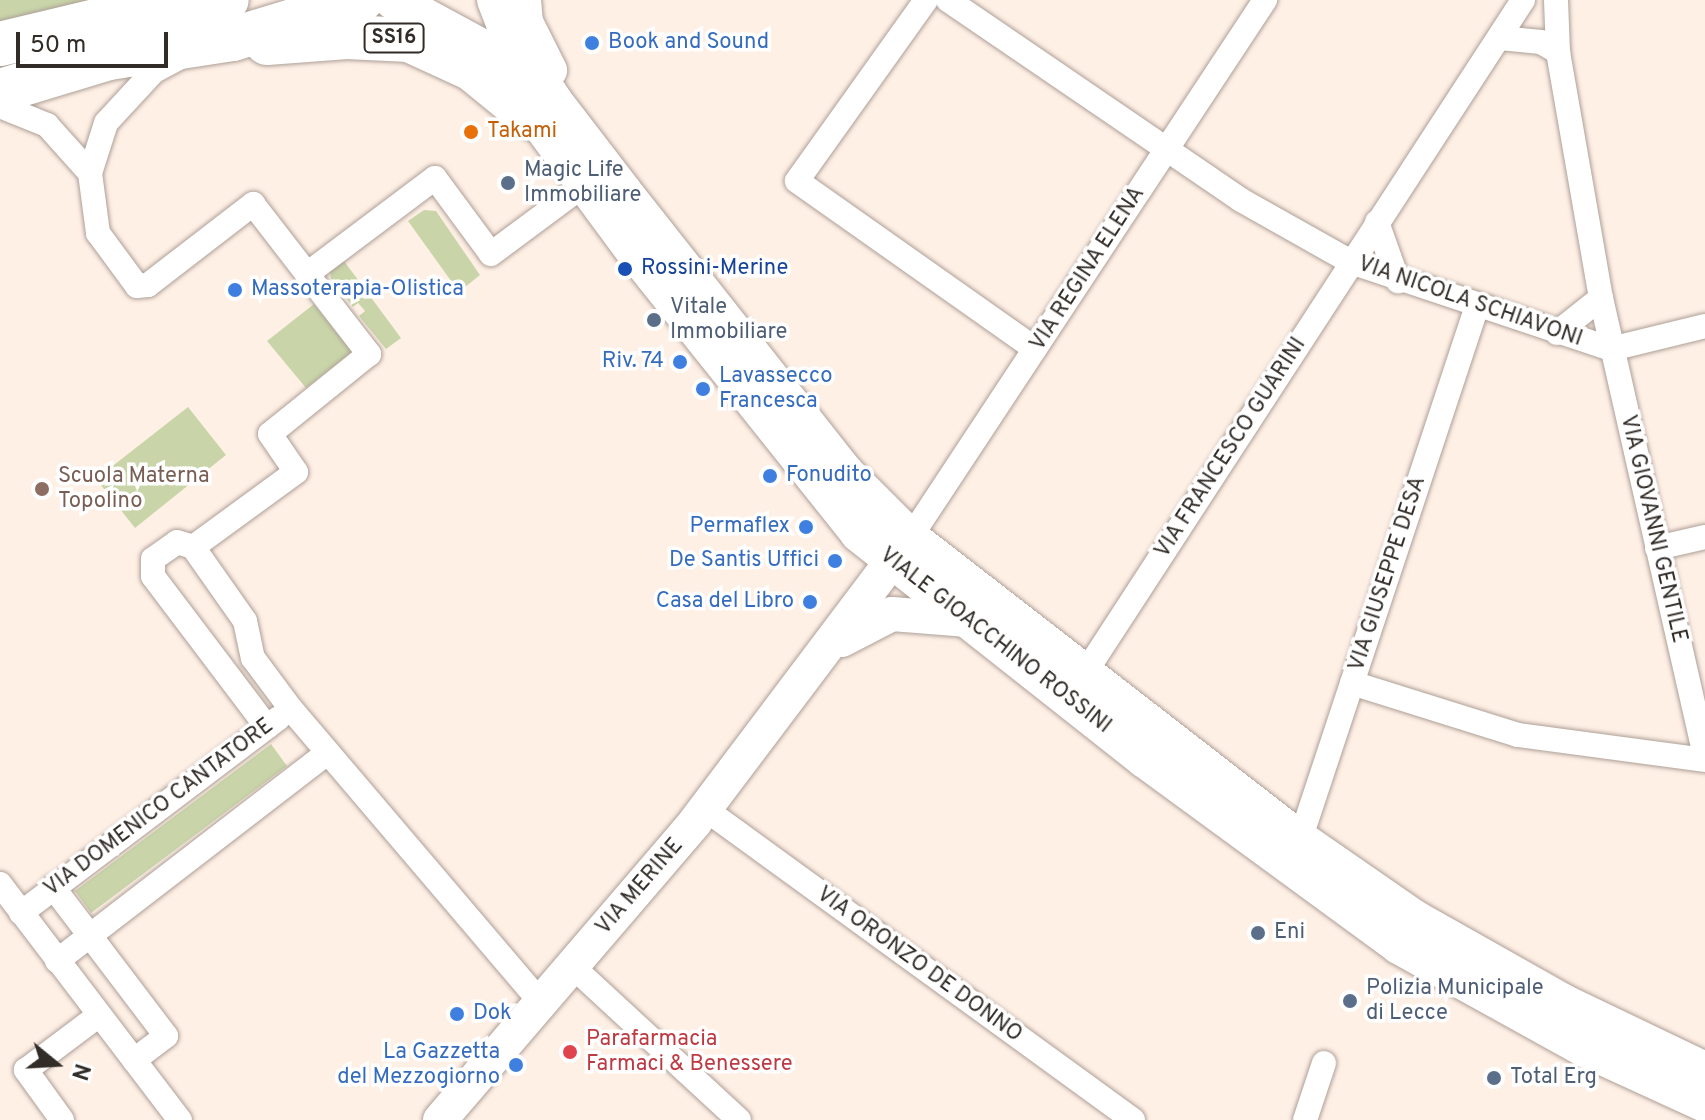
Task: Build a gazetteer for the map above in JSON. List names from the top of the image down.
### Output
{
  "streets": {
    "highway": ["SS16"],
    "main road": ["VIALE GIOACCHINO ROSSINI", "VIA MERINE"],
    "street": [
      "VIA REGINA ELENA",
      "VIA NICOLA SCHIAVONI",
      "VIA FRANCESCO GUARINI",
      "VIA GIOVANNI GENTILE",
      "VIA GIUSEPPE DESA",
      "VIA DOMENICO CANTATORE",
      "VIA ORONZO DE DONNO"
    ]
  },
  "crossings": [
    ["SS16", "VIALE GIOACCHINO ROSSINI"],
    ["VIA REGINA ELENA", "VIA NICOLA SCHIAVONI"],
    ["VIA REGINA ELENA", "VIALE GIOACCHINO ROSSINI"],
    ["VIA REGINA ELENA", "VIA MERINE"],
    ["VIA NICOLA SCHIAVONI", "VIA FRANCESCO GUARINI"],
    ["VIA NICOLA SCHIAVONI", "VIA GIOVANNI GENTILE"],
    ["VIA NICOLA SCHIAVONI", "VIA GIUSEPPE DESA"],
    ["VIA FRANCESCO GUARINI", "VIALE GIOACCHINO ROSSINI"],
    ["VIA GIUSEPPE DESA", "VIALE GIOACCHINO ROSSINI"],
    ["VIALE GIOACCHINO ROSSINI", "VIA MERINE"],
    ["VIA DOMENICO CANTATORE", "VIA MERINE"],
    ["VIA MERINE", "VIA ORONZO DE DONNO"]
  ],
  "places": [
    "Book and Sound",
    "Takami",
    "Magic Life Immobiliare",
    "Rossini-Merine",
    "Massoterapia-Olistica",
    "Vitale Immobiliare",
    "Riv. 74",
    "Lavassecco Francesca",
    "Fonudito",
    "Scuola Materna Topolino",
    "Permaflex",
    "De Santis Uffici",
    "Casa del Libro",
    "Eni",
    "Polizia Municipale di Lecce",
    "Dok",
    "Parafarmacia Farmaci & Benessere",
    "La Gazzetta del Mezzogiorno",
    "Total Erg"
  ],
  "scale_bar": "50 m",
  "north": "right"
}
